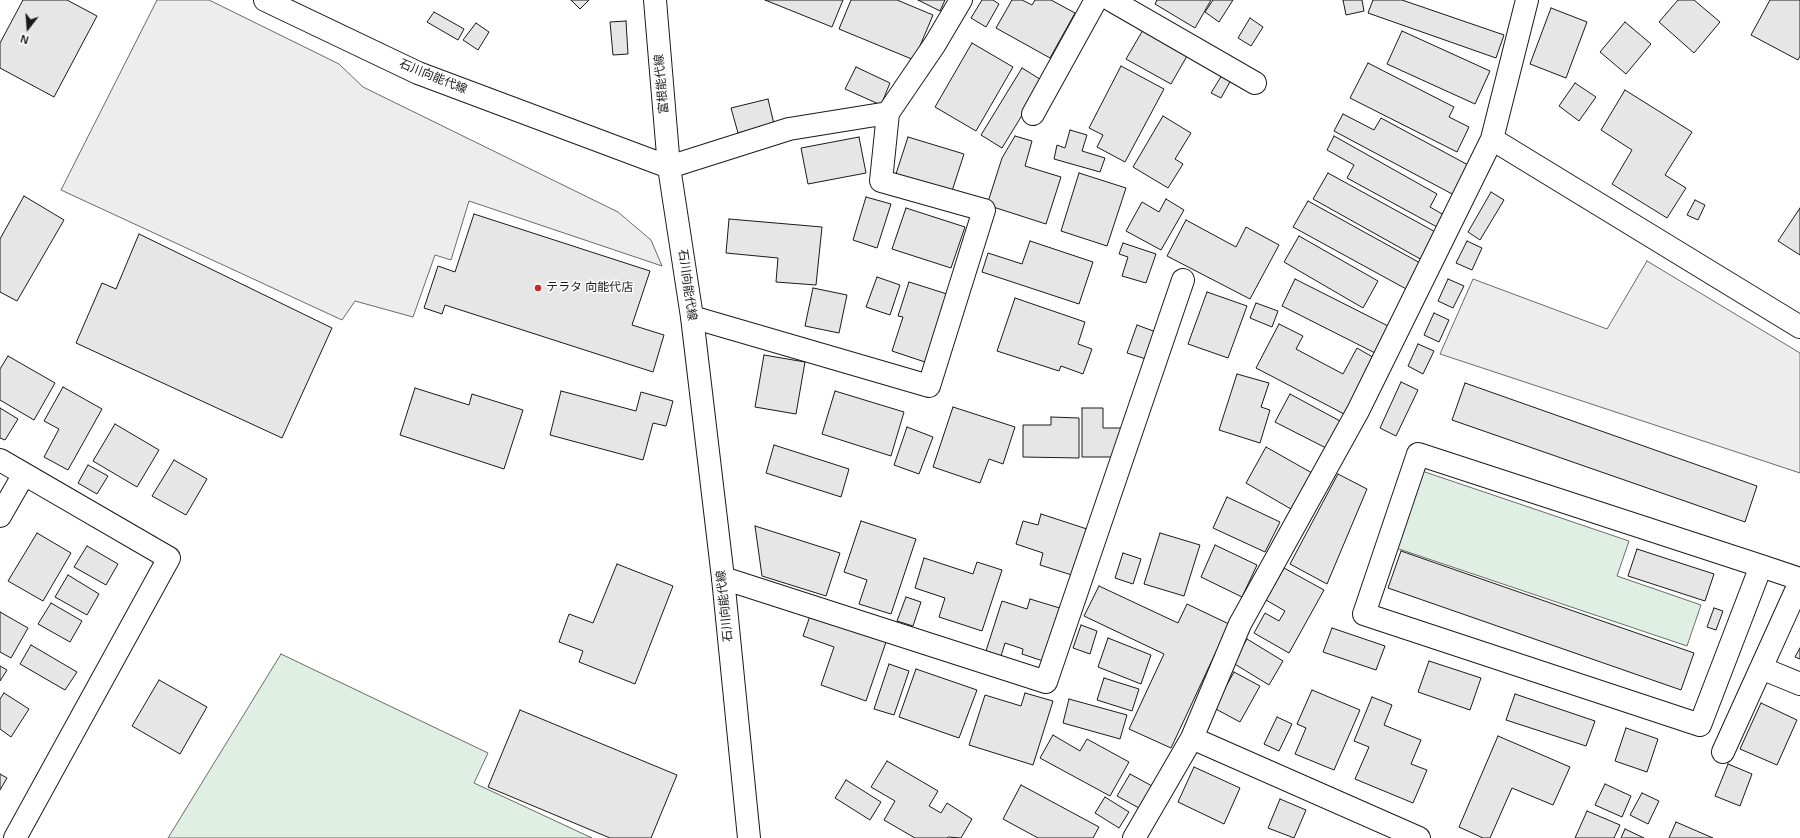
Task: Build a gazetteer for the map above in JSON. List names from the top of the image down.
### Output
{
  "streets": {
    "street": ["石川向能代線", "富根能代線"]
  },
  "crossings": [
    ["石川向能代線", "富根能代線"]
  ],
  "places": ["テラタ 向能代店"],
  "north": "bottom"
}
